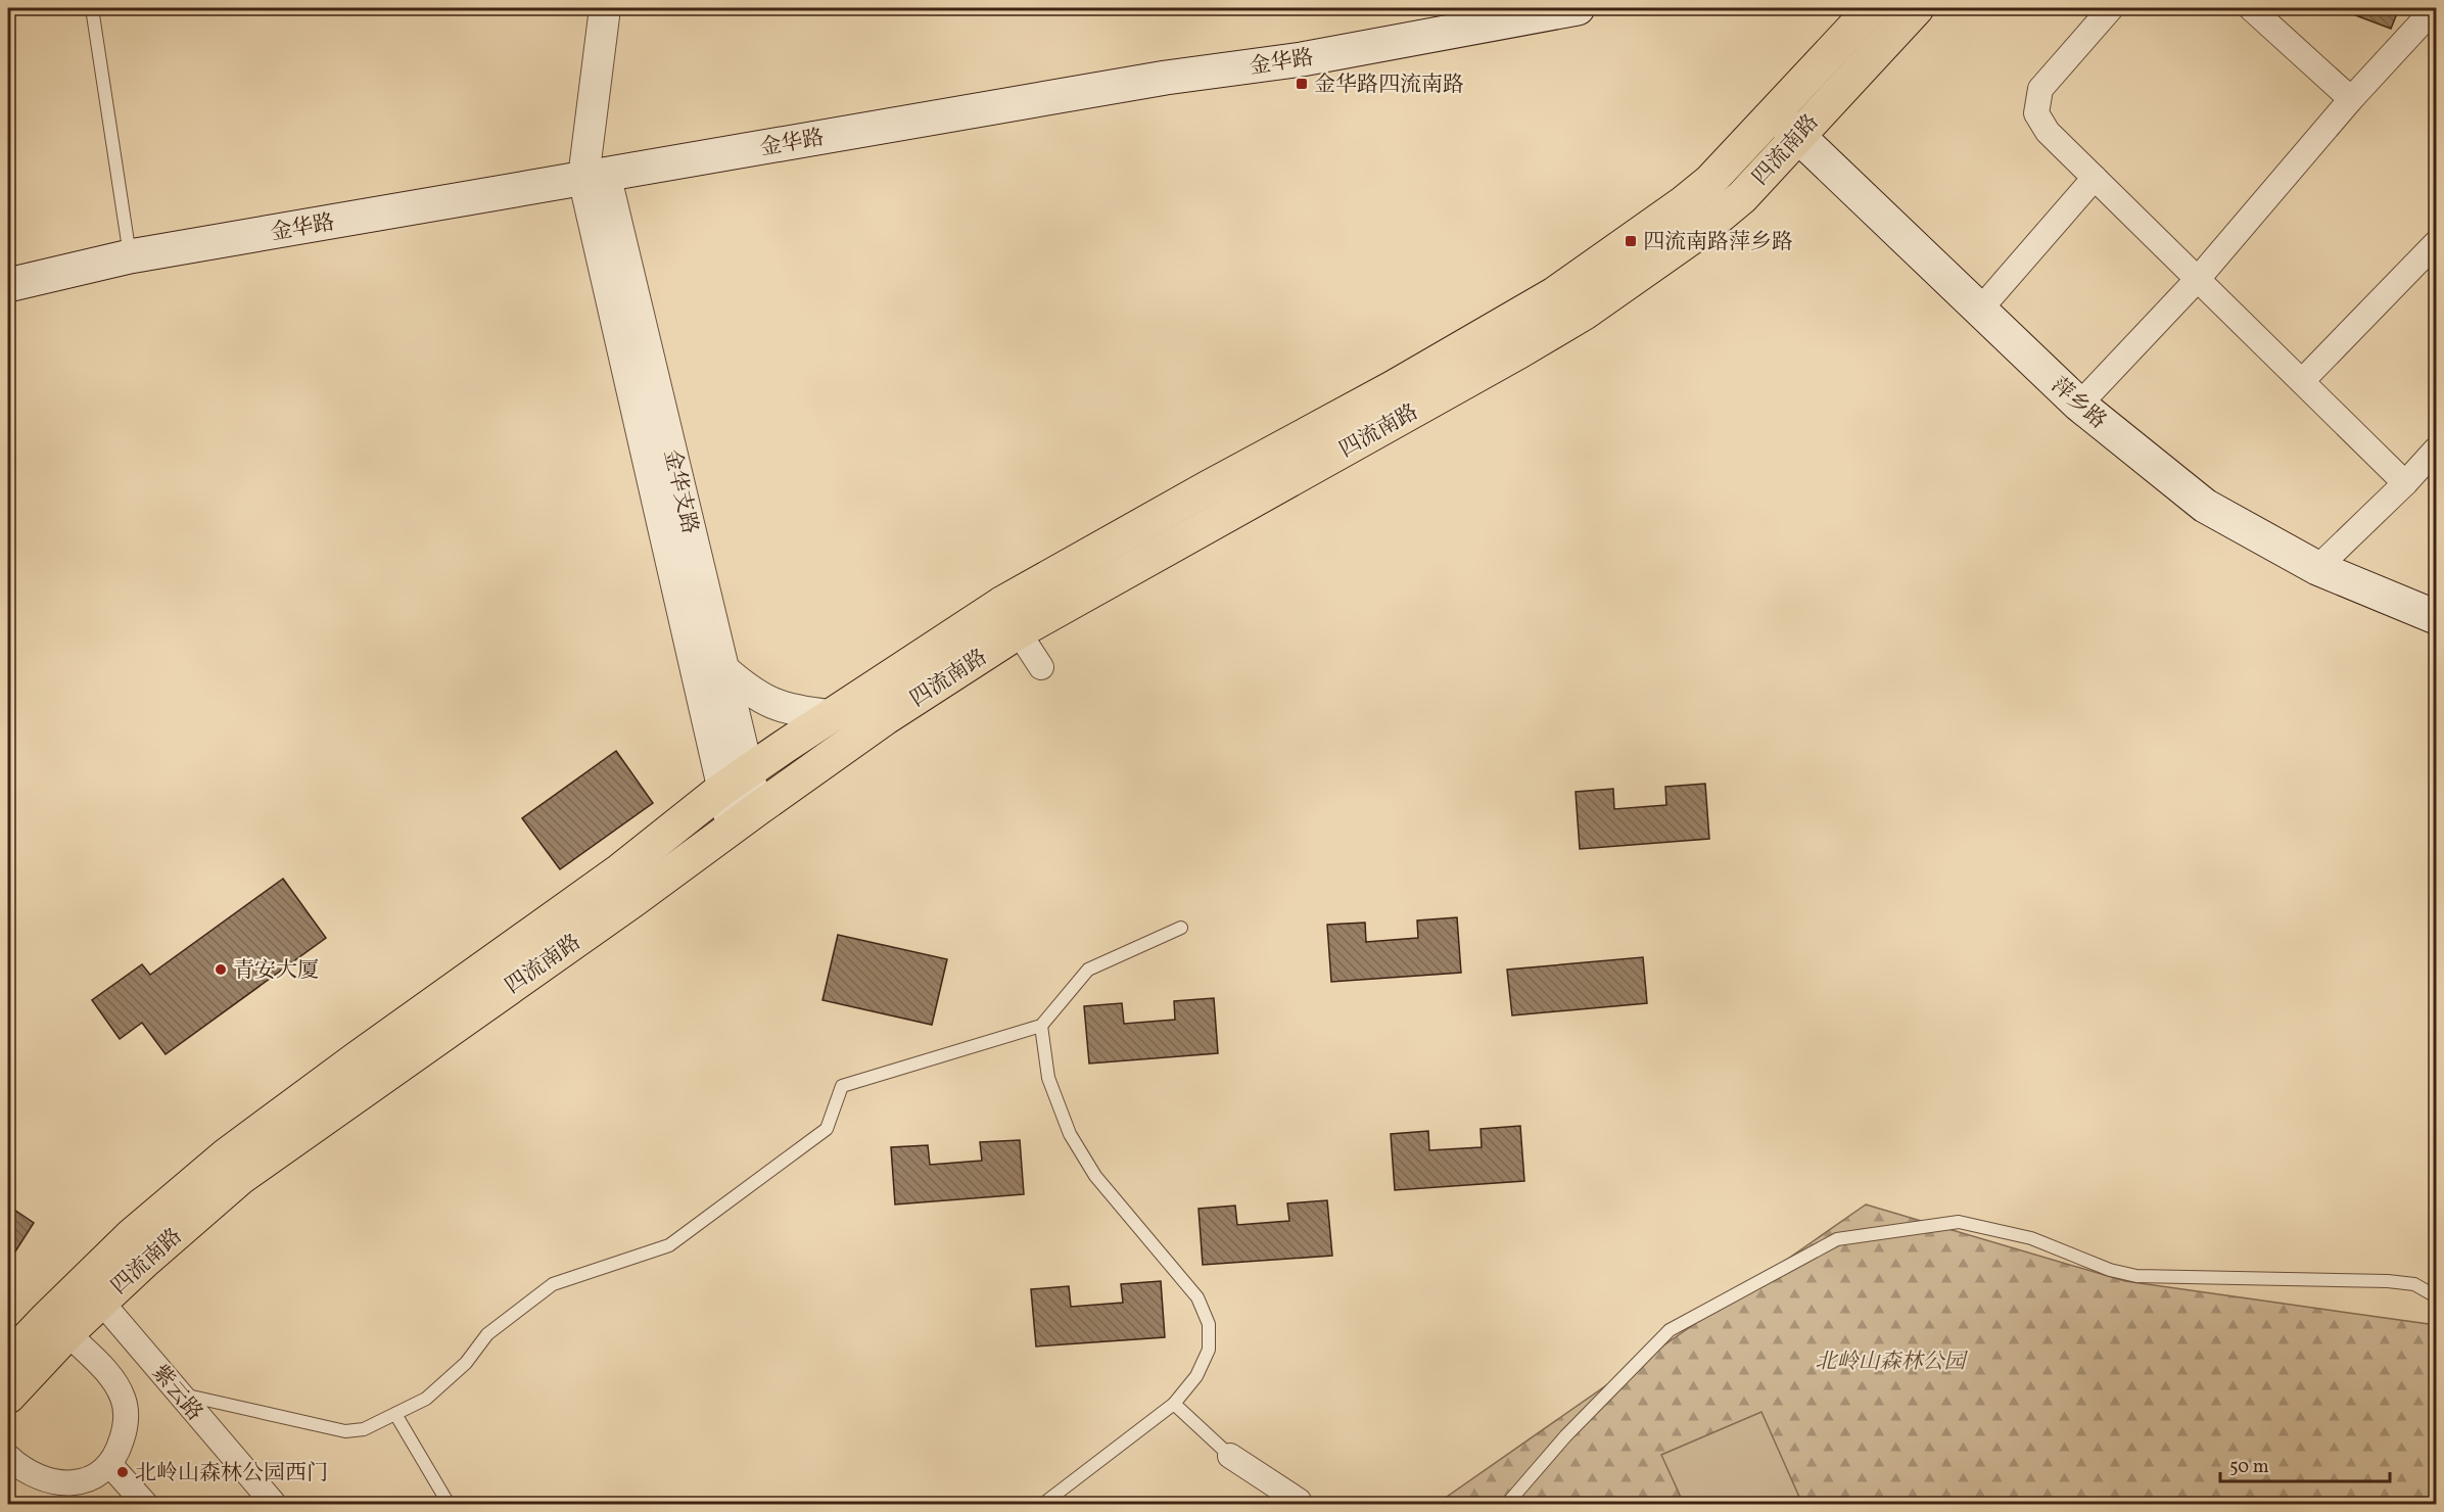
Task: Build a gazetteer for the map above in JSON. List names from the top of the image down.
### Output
{
  "streets": {
    "main road": ["金华路", "四流南路", "萍乡路"],
    "street": ["金华支路", "紫云路"]
  },
  "crossings": [
    ["金华路", "金华支路"],
    ["四流南路", "萍乡路"],
    ["四流南路", "金华支路"],
    ["四流南路", "紫云路"]
  ],
  "parks": ["北岭山森林公园"],
  "places": {
    "transit": ["金华路四流南路", "四流南路萍乡路"],
    "other": ["青安大厦", "北岭山森林公园西门"]
  },
  "scale_bar": "50 m"
}
